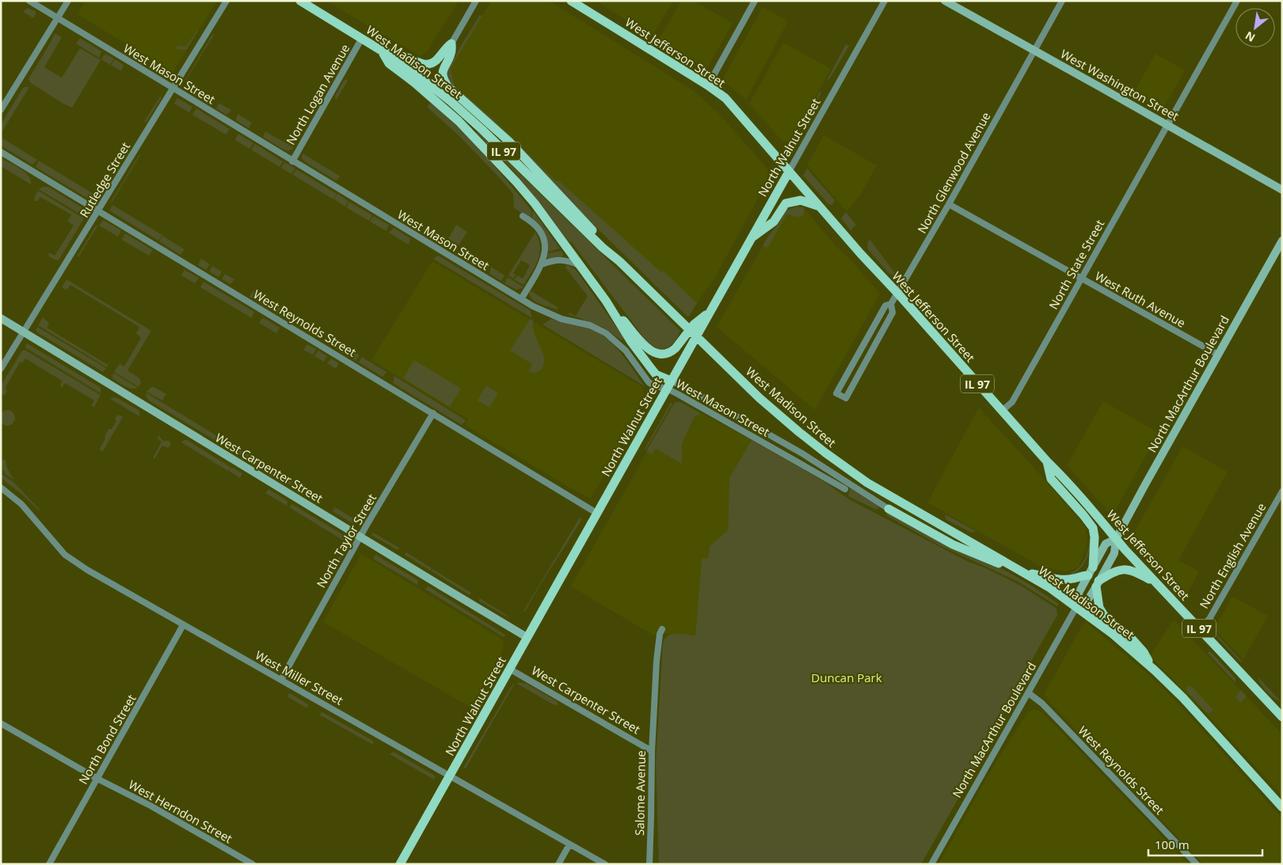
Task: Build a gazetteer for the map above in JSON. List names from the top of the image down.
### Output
{
  "streets": {
    "main road": [
      "West Jefferson Street",
      "West Madison Street",
      "North Walnut Street",
      "IL 97"
    ],
    "street": [
      "West Mason Street",
      "West Washington Street",
      "North Logan Avenue",
      "North Glenwood Avenue",
      "Rutledge Street",
      "North State Street",
      "West Ruth Avenue",
      "West Reynolds Street",
      "North MacArthur Boulevard",
      "West Carpenter Street",
      "North Taylor Street",
      "North English Avenue",
      "West Miller Street",
      "North Bond Street",
      "Salome Avenue",
      "West Herndon Street"
    ]
  },
  "crossings": [
    ["West Jefferson Street", "North Walnut Street"],
    ["West Jefferson Street", "North Glenwood Avenue"],
    ["West Jefferson Street", "North State Street"],
    ["West Jefferson Street", "North MacArthur Boulevard"],
    ["West Jefferson Street", "North English Avenue"],
    ["West Madison Street", "North Logan Avenue"],
    ["West Madison Street", "North MacArthur Boulevard"],
    ["West Mason Street", "North Logan Avenue"],
    ["West Mason Street", "North Walnut Street"],
    ["West Mason Street", "Rutledge Street"],
    ["West Washington Street", "North Glenwood Avenue"],
    ["West Washington Street", "North State Street"],
    ["North Walnut Street", "West Reynolds Street"],
    ["North Walnut Street", "West Carpenter Street"],
    ["North Walnut Street", "West Miller Street"],
    ["North Glenwood Avenue", "West Ruth Avenue"],
    ["Rutledge Street", "West Reynolds Street"],
    ["Rutledge Street", "West Carpenter Street"],
    ["North State Street", "West Ruth Avenue"],
    ["West Ruth Avenue", "North MacArthur Boulevard"],
    ["West Reynolds Street", "North MacArthur Boulevard"],
    ["West Reynolds Street", "North Taylor Street"],
    ["West Carpenter Street", "North Taylor Street"],
    ["West Carpenter Street", "Salome Avenue"],
    ["North Taylor Street", "West Miller Street"],
    ["West Miller Street", "North Bond Street"],
    ["North Bond Street", "West Herndon Street"]
  ],
  "parks": ["Duncan Park"],
  "scale_bar": "100 m",
  "north": "bottom left"
}
